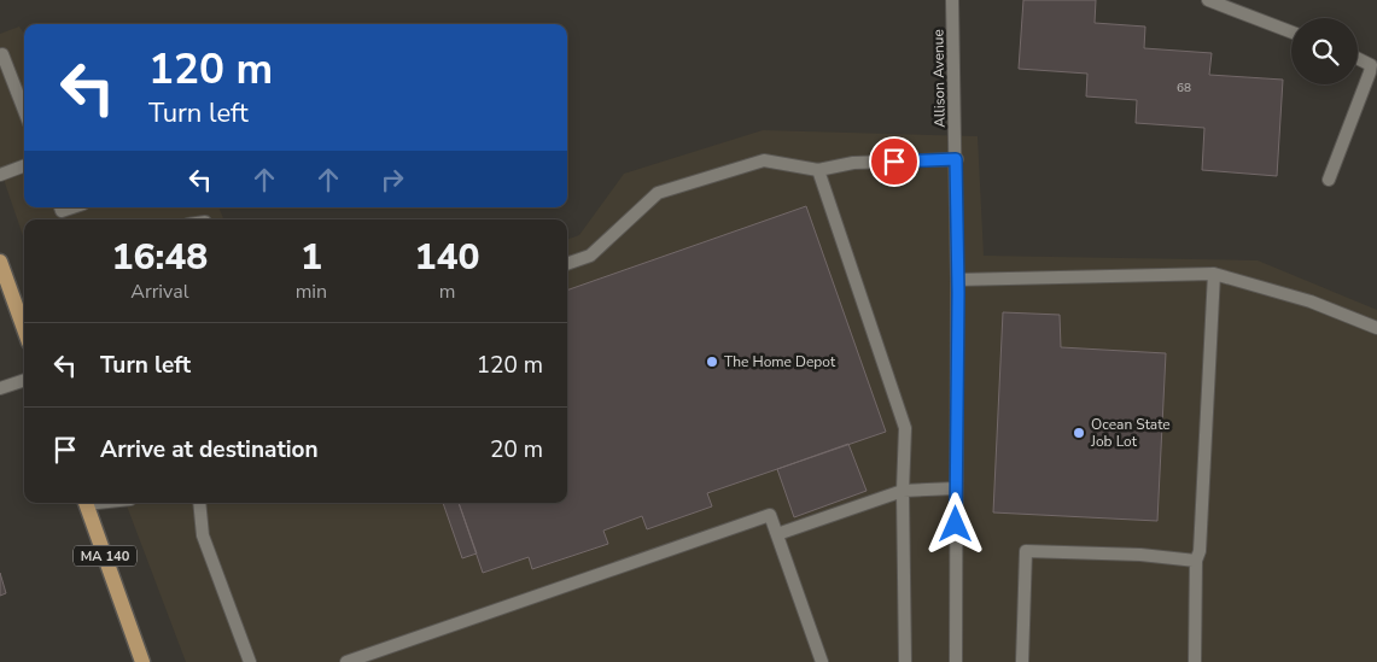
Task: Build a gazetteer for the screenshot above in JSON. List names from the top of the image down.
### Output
{
  "streets": {
    "main road": ["MA 140"],
    "street": ["Allison Avenue"]
  },
  "places": ["The Home Depot", "Ocean State Job Lot"],
  "house_numbers": ["68"],
  "page": {
    "turn": ["120 m", "Turn left"],
    "eta": [
      "16:48",
      "Arrival",
      "1",
      "min",
      "140",
      "m"
    ],
    "list": [
      {
        "name": "Turn left",
        "value": "120 m"
      },
      {
        "name": "Arrive at destination",
        "value": "20 m"
      }
    ]
  }
}
